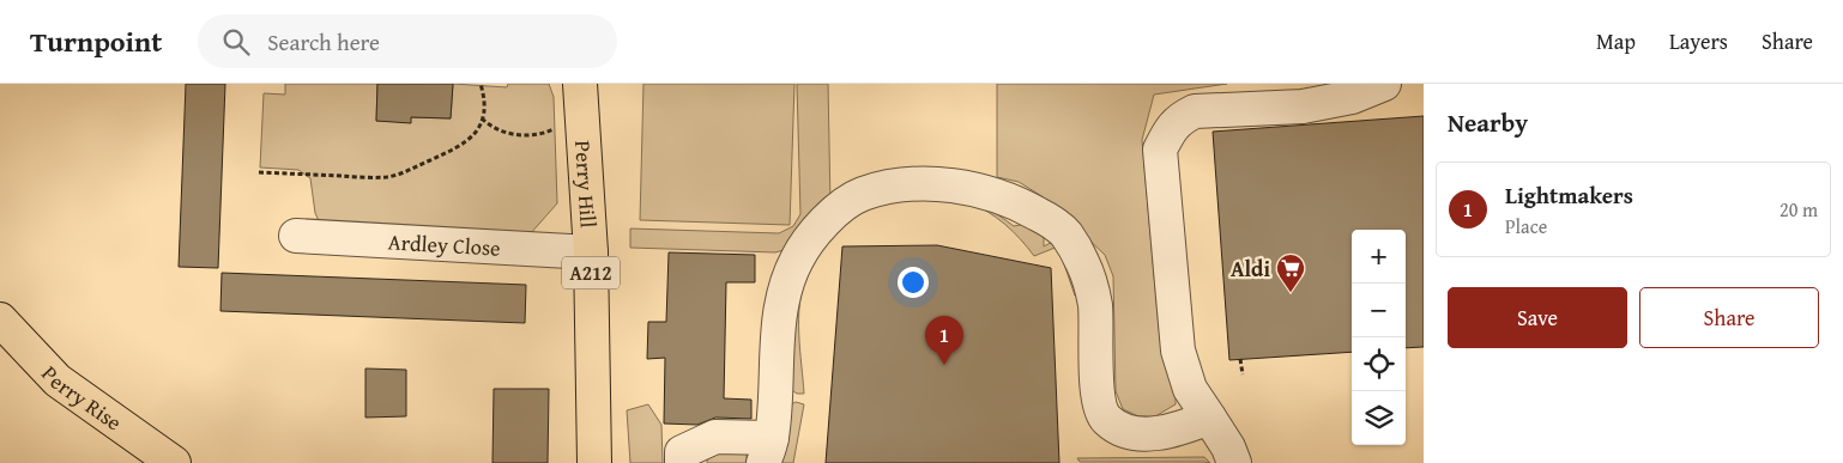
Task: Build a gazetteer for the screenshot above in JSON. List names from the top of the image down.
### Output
{
  "streets": {
    "main road": ["Perry Hill", "A212", "Perry Rise"],
    "street": ["Ardley Close"]
  },
  "crossings": [
    ["Perry Hill", "Ardley Close"]
  ],
  "places": {
    "supermarket": ["Aldi"]
  },
  "page": {
    "header": "Turnpoint",
    "search": "Search here",
    "nav": ["Map", "Layers", "Share"],
    "heading": "Nearby",
    "list": [
      {
        "mark": "1",
        "name": "Lightmakers",
        "note": "Place",
        "value": "20 m"
      }
    ],
    "map_buttons": ["+", "−"],
    "buttons": ["Save", "Share"],
    "pins": "1"
  }
}
